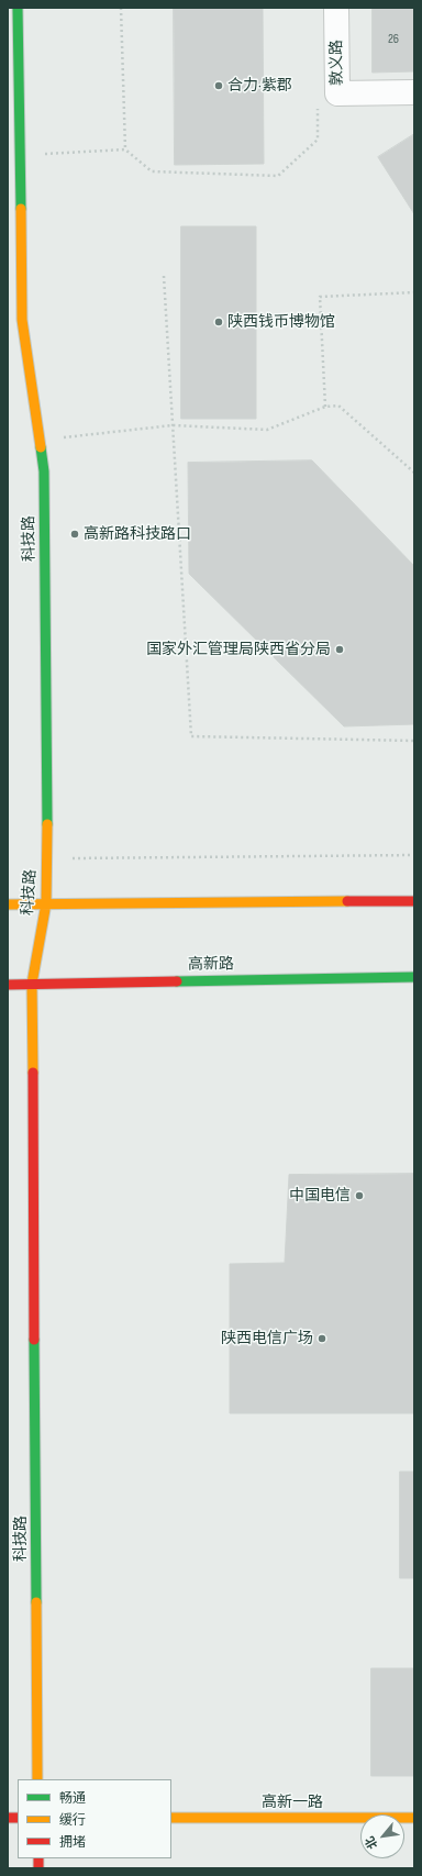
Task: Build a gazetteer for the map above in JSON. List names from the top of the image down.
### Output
{
  "streets": {
    "main road": ["科技路", "高新路", "高新一路"],
    "street": ["敦义路"]
  },
  "crossings": [
    ["科技路", "高新路"]
  ],
  "places": [
    "合力·紫郡",
    "陕西钱币博物馆",
    "高新路科技路口",
    "国家外汇管理局陕西省分局",
    "中国电信",
    "陕西电信广场"
  ],
  "house_numbers": ["26"],
  "legend": ["畅通", "缓行", "拥堵"],
  "north": "bottom left"
}
